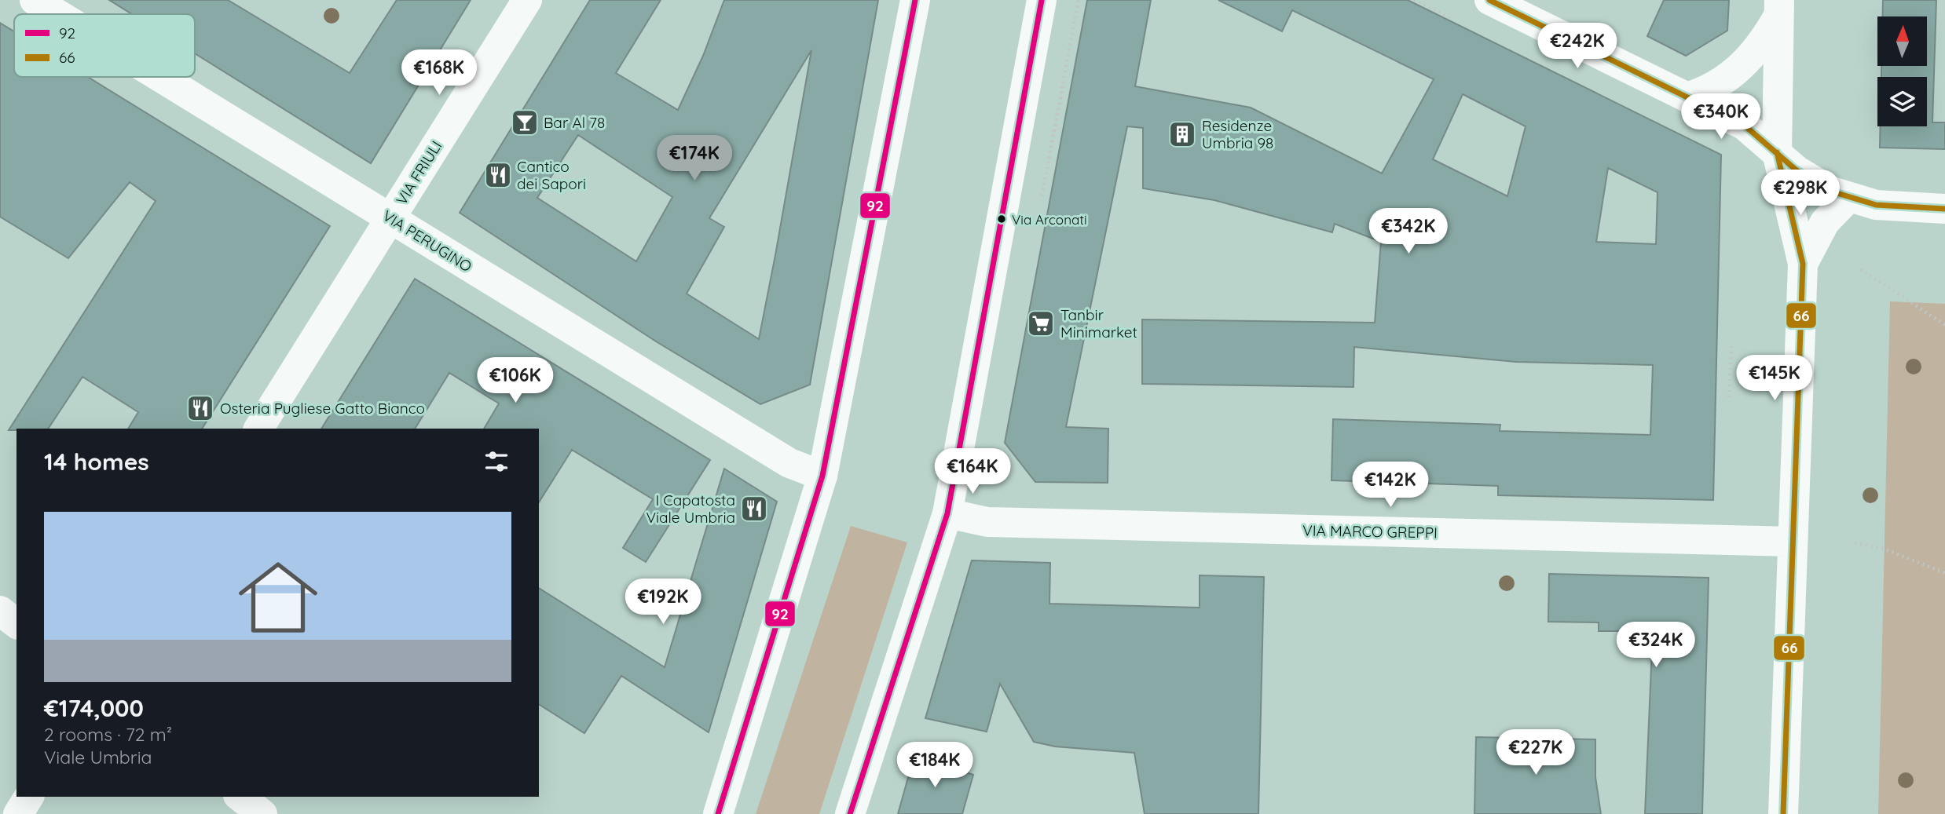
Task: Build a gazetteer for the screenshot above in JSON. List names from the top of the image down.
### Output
{
  "streets": {
    "street": ["VIA FRIULI", "VIA PERUGINO", "VIA MARCO GREPPI"]
  },
  "crossings": [
    ["VIA FRIULI", "VIA PERUGINO"]
  ],
  "places": {
    "bar": ["Bar Al 78"],
    "building": ["Residenze Umbria 98"],
    "restaurant": ["Cantico dei Sapori", "Osteria Pugliese Gatto Bianco", "I Capatosta Viale Umbria"],
    "other": ["Via Arconati"],
    "supermarket": ["Tanbir Minimarket"]
  },
  "lines": ["transit line 92", "transit line 66"],
  "legend": ["92", "66"],
  "north": "top",
  "page": {
    "price": [
      "€242K",
      "€168K",
      "€340K",
      "€174K",
      "€298K",
      "€342K",
      "€145K",
      "€106K",
      "€164K",
      "€142K",
      "€192K",
      "€324K",
      "€227K",
      "€184K"
    ],
    "heading": "14 homes",
    "list": [
      {
        "name": "€174,000",
        "note": "2 rooms · 72 m² · Viale Umbria"
      }
    ]
  }
}
